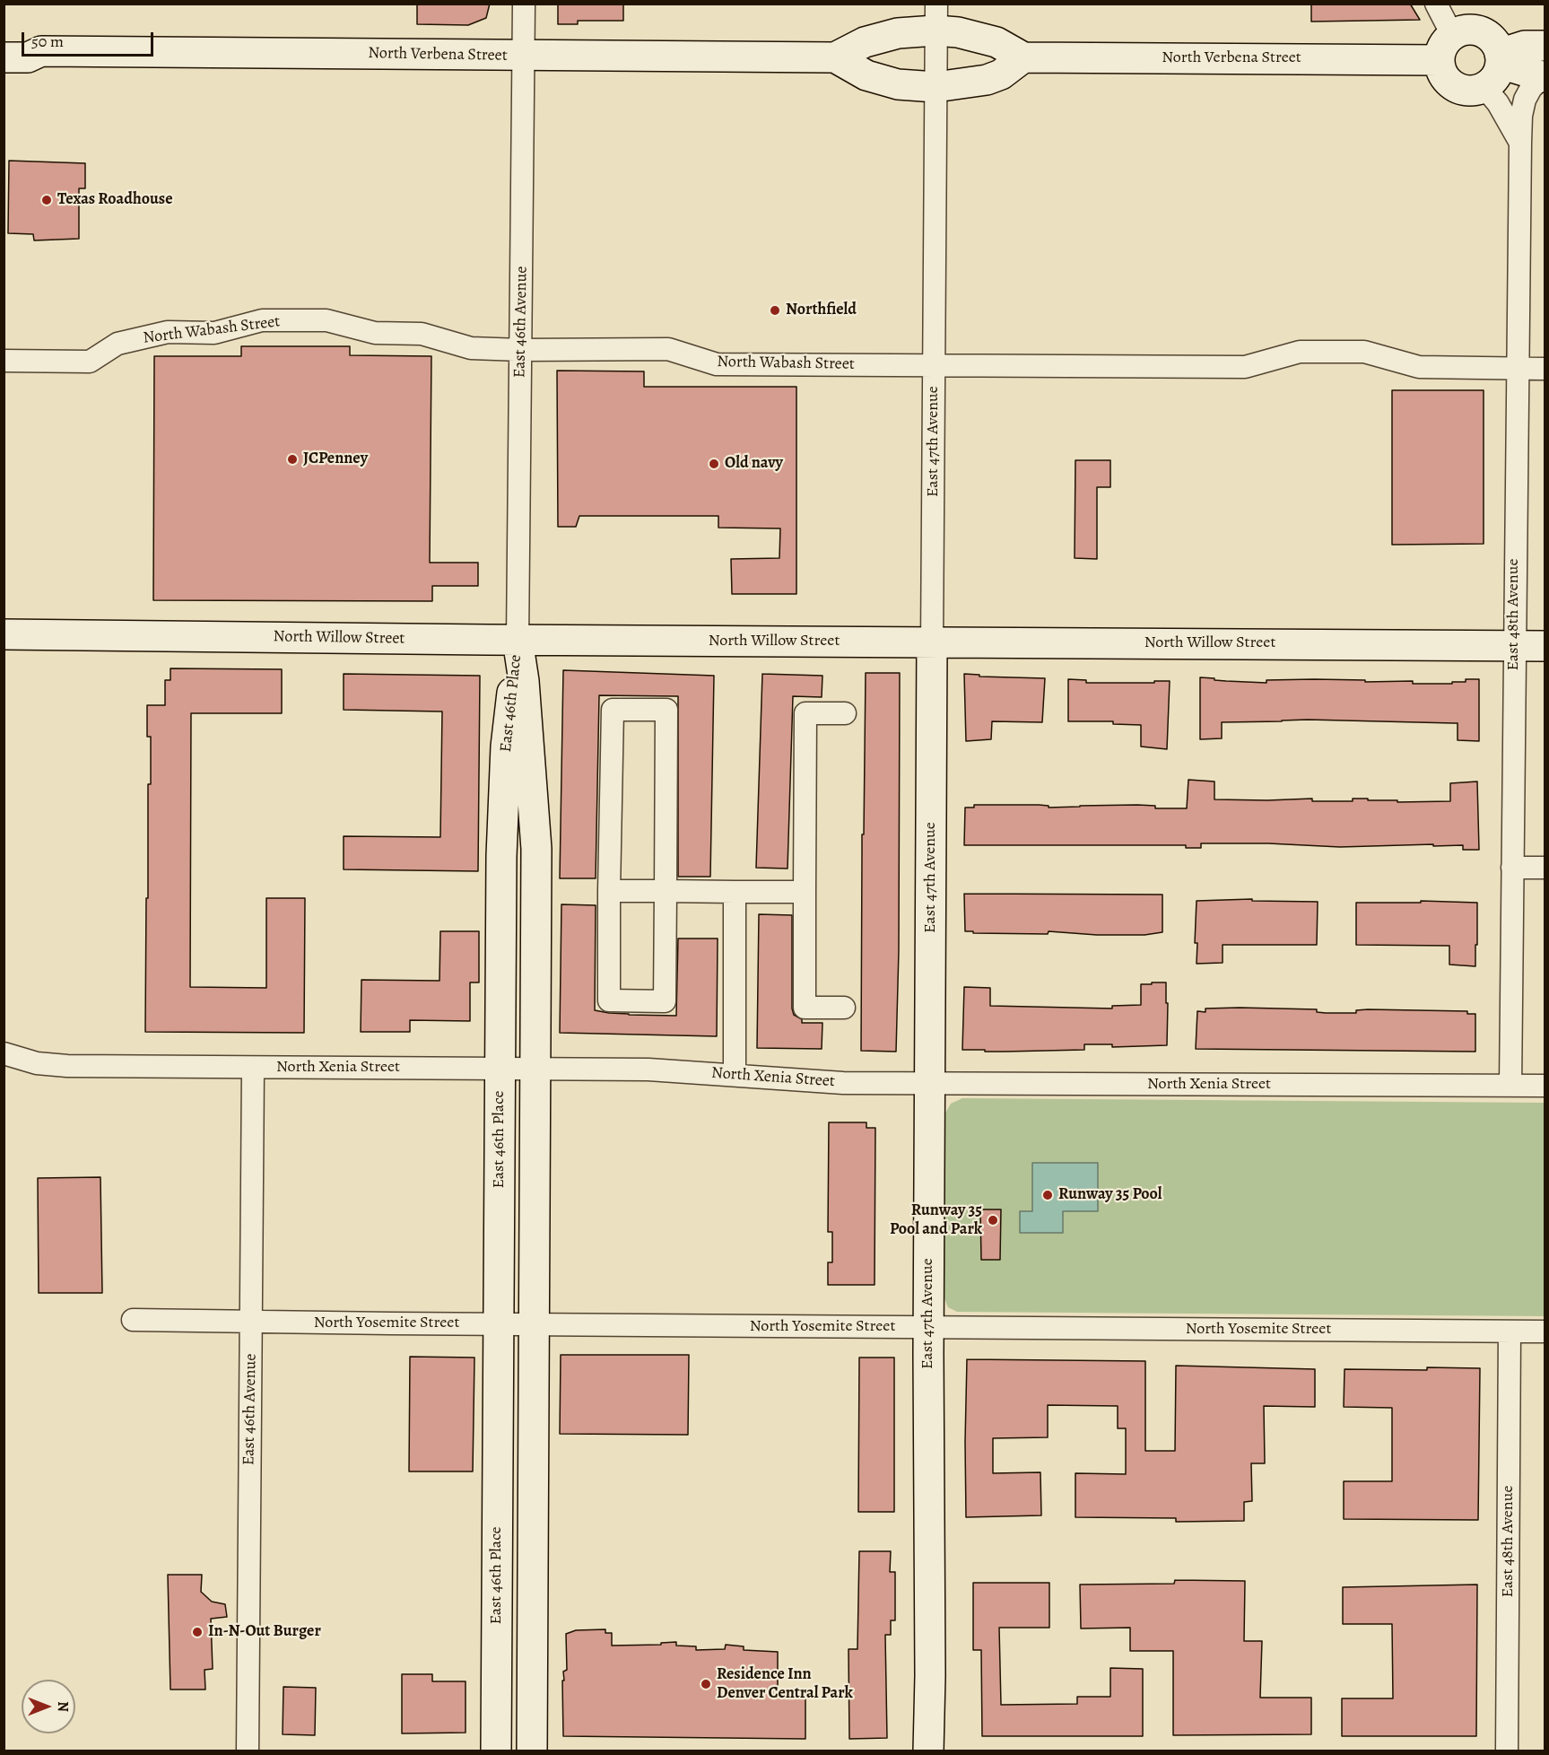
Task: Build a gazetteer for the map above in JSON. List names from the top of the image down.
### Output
{
  "streets": {
    "street": [
      "North Verbena Street",
      "East 46th Avenue",
      "North Wabash Street",
      "East 47th Avenue",
      "East 48th Avenue",
      "North Willow Street",
      "East 46th Place",
      "North Xenia Street",
      "North Yosemite Street"
    ]
  },
  "crossings": [
    ["North Verbena Street", "East 46th Avenue"],
    ["North Verbena Street", "East 47th Avenue"],
    ["East 46th Avenue", "North Wabash Street"],
    ["East 46th Avenue", "North Willow Street"],
    ["East 46th Avenue", "East 46th Place"],
    ["East 46th Avenue", "North Xenia Street"],
    ["East 46th Avenue", "North Yosemite Street"],
    ["North Wabash Street", "East 47th Avenue"],
    ["North Wabash Street", "East 48th Avenue"],
    ["East 47th Avenue", "North Willow Street"],
    ["East 47th Avenue", "North Xenia Street"],
    ["East 47th Avenue", "North Yosemite Street"],
    ["East 48th Avenue", "North Willow Street"],
    ["East 48th Avenue", "North Xenia Street"],
    ["East 48th Avenue", "North Yosemite Street"],
    ["North Willow Street", "East 46th Place"],
    ["East 46th Place", "North Xenia Street"],
    ["East 46th Place", "North Yosemite Street"]
  ],
  "places": [
    "Texas Roadhouse",
    "Northfield",
    "JCPenney",
    "Old navy",
    "Runway 35 Pool",
    "Runway 35 Pool and Park",
    "In-N-Out Burger",
    "Residence Inn Denver Central Park"
  ],
  "scale_bar": "50 m",
  "north": "right"
}
